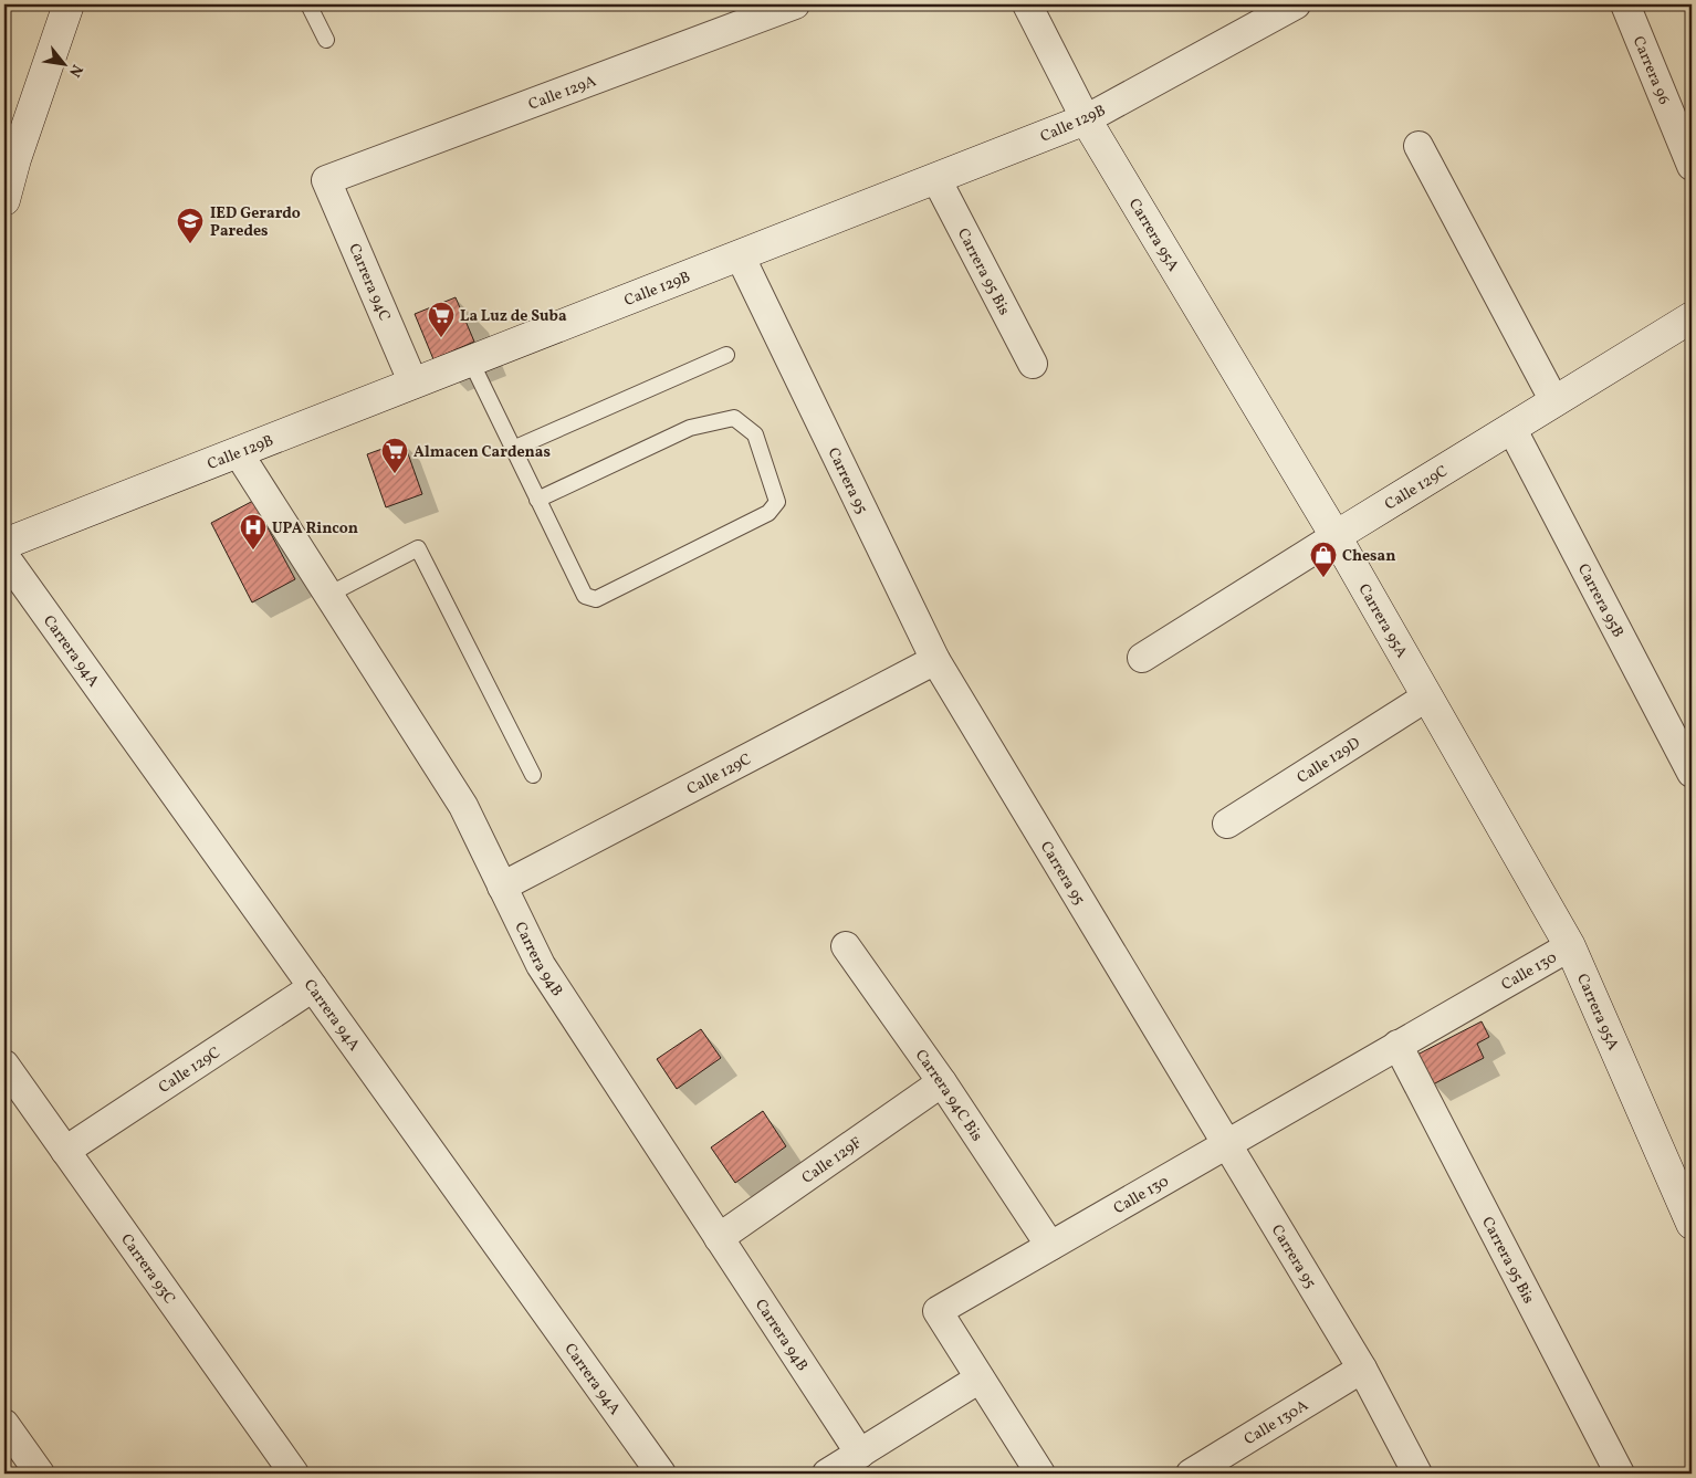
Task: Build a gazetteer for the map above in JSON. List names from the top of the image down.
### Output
{
  "streets": {
    "street": [
      "Carrera 96",
      "Calle 129A",
      "Calle 129B",
      "Carrera 95A",
      "Carrera 95 Bis",
      "Carrera 94C",
      "Carrera 95",
      "Calle 129C",
      "Carrera 95B",
      "Carrera 94A",
      "Calle 129D",
      "Carrera 94B",
      "Calle 130",
      "Carrera 94C Bis",
      "Calle 129F",
      "Carrera 93C",
      "Calle 130A"
    ]
  },
  "crossings": [
    ["Calle 129A", "Carrera 94C"],
    ["Calle 129B", "Carrera 95A"],
    ["Calle 129B", "Carrera 95 Bis"],
    ["Calle 129B", "Carrera 94C"],
    ["Calle 129B", "Carrera 95"],
    ["Calle 129B", "Carrera 94B"],
    ["Carrera 95A", "Calle 129C"],
    ["Carrera 95A", "Calle 129D"],
    ["Carrera 95A", "Calle 130"],
    ["Carrera 95 Bis", "Calle 130"],
    ["Carrera 95", "Calle 129C"],
    ["Carrera 95", "Calle 130"],
    ["Carrera 95", "Calle 130A"],
    ["Calle 129C", "Carrera 95B"],
    ["Calle 129C", "Carrera 94A"],
    ["Calle 129C", "Carrera 94B"],
    ["Calle 129C", "Carrera 93C"],
    ["Carrera 94B", "Calle 129F"],
    ["Calle 130", "Carrera 94C Bis"],
    ["Carrera 94C Bis", "Calle 129F"]
  ],
  "places": {
    "school or university": ["IED Gerardo Paredes"],
    "supermarket": ["La Luz de Suba", "Almacen Cardenas"],
    "hospital": ["UPA Rincon"],
    "shop": ["Chesan"]
  },
  "north": "bottom right"
}
